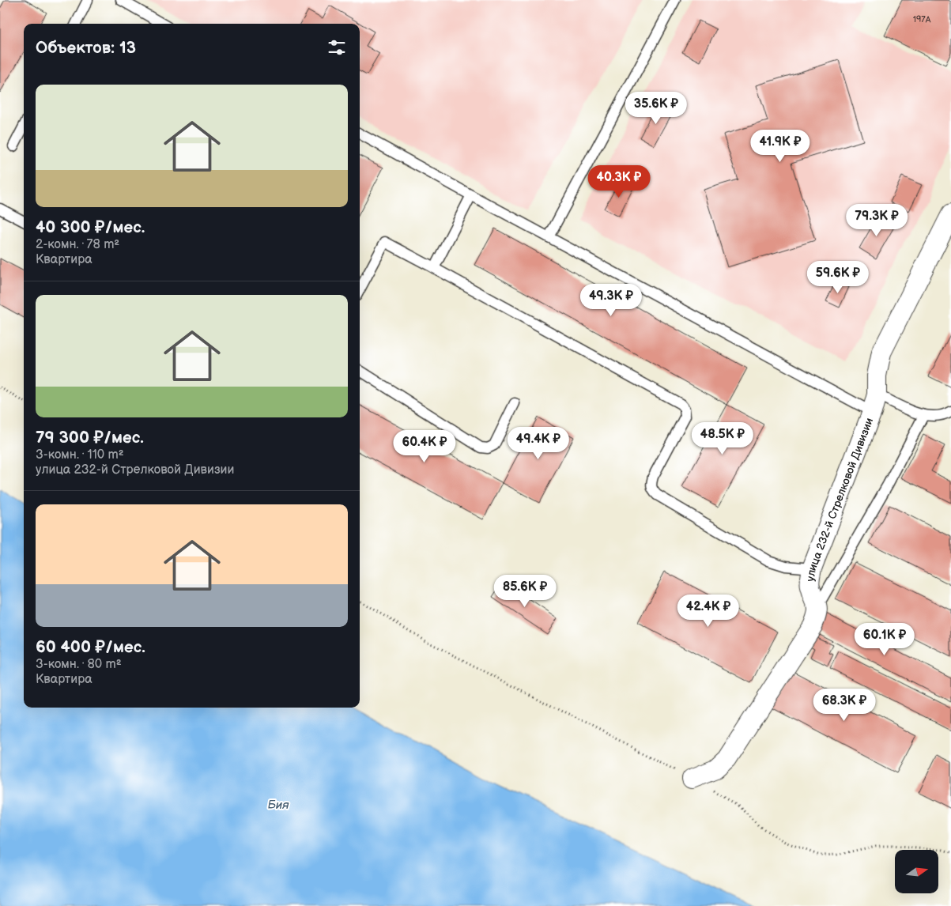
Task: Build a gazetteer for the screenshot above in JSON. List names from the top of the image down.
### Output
{
  "streets": {
    "street": ["улица 232-й Стрелковой Дивизии"]
  },
  "water": ["Бия"],
  "house_numbers": ["197А"],
  "north": "right",
  "page": {
    "heading": "Объектов: 13",
    "list": [
      {
        "name": "40 300 ₽/мес.",
        "note": "2-комн. · 78 m² · Квартира"
      },
      {
        "name": "79 300 ₽/мес.",
        "note": "3-комн. · 110 m² · улица 232-й Стрелковой Дивизии"
      },
      {
        "name": "60 400 ₽/мес.",
        "note": "3-комн. · 80 m² · Квартира"
      }
    ],
    "price": [
      "35.6K ₽",
      "41.9K ₽",
      "40.3K ₽",
      "79.3K ₽",
      "59.6K ₽",
      "49.3K ₽",
      "48.5K ₽",
      "49.4K ₽",
      "60.4K ₽",
      "85.6K ₽",
      "42.4K ₽",
      "60.1K ₽",
      "68.3K ₽"
    ]
  }
}
